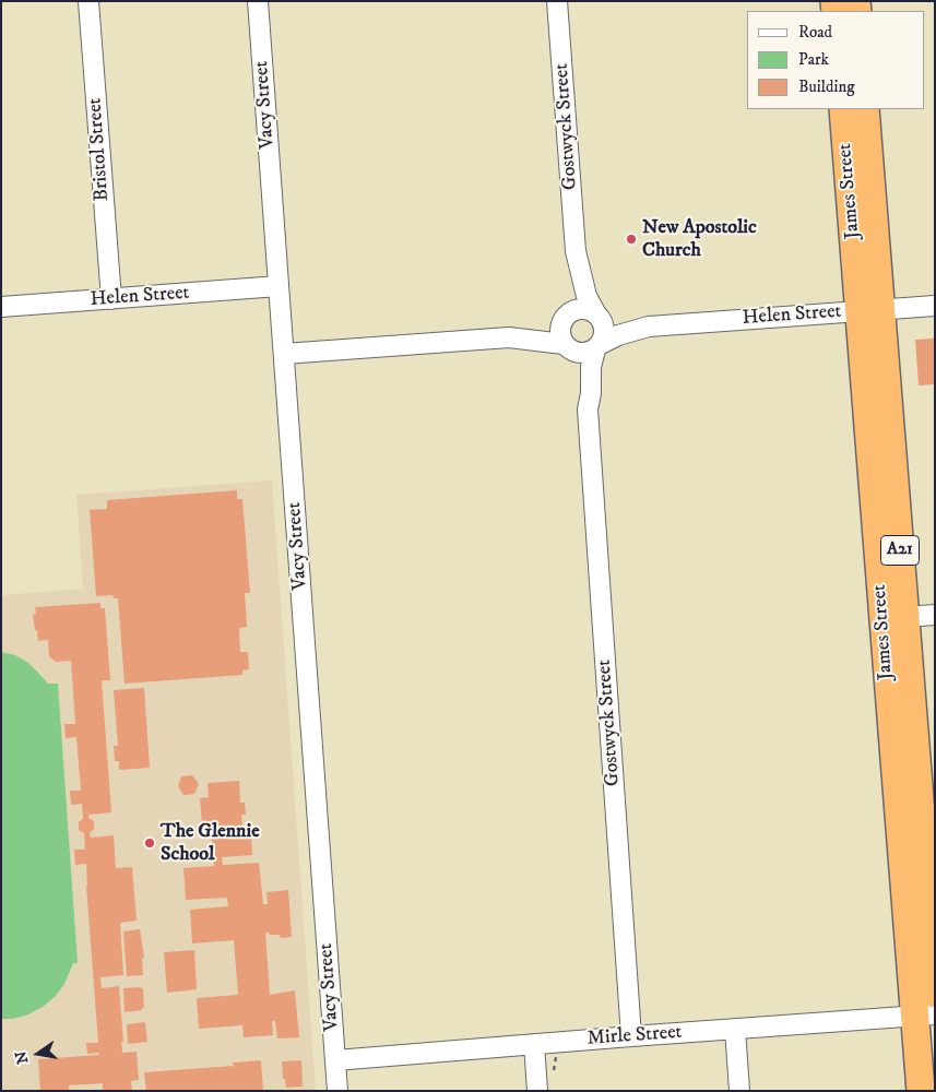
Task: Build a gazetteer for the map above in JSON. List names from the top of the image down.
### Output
{
  "streets": {
    "highway": ["James Street", "A21"],
    "street": [
      "Vacy Street",
      "Gostwyck Street",
      "Bristol Street",
      "Helen Street",
      "Mirle Street"
    ]
  },
  "crossings": [
    ["Vacy Street", "Helen Street"],
    ["Vacy Street", "Mirle Street"],
    ["Gostwyck Street", "Helen Street"],
    ["Gostwyck Street", "Mirle Street"],
    ["Bristol Street", "Helen Street"],
    ["James Street", "Helen Street"],
    ["James Street", "Mirle Street"]
  ],
  "places": ["New Apostolic Church", "The Glennie School"],
  "legend": ["Road", "Park", "Building"],
  "north": "left"
}
